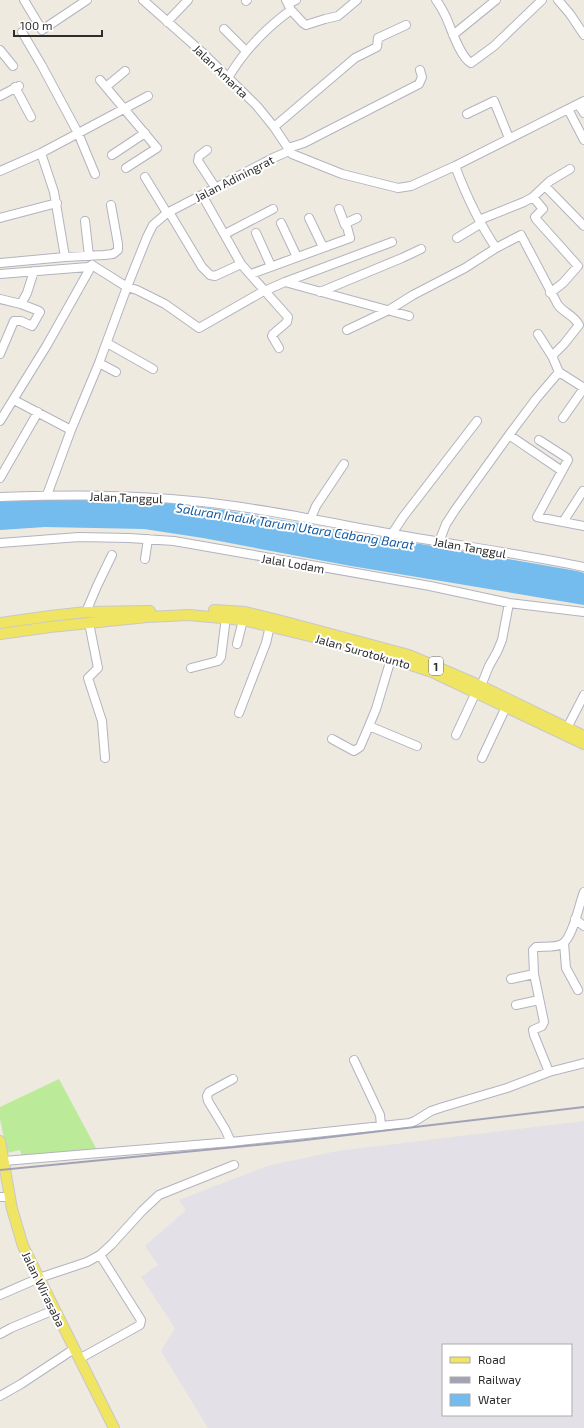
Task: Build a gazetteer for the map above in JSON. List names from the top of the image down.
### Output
{
  "streets": {
    "main road": ["Jalan Surotokunto", "1", "Jalan Wirasaba"],
    "street": [
      "Jalan Amarta",
      "Jalan Adiningrat",
      "Jalan Tanggul",
      "Jalal Lodam"
    ]
  },
  "crossings": [
    ["Jalan Amarta", "Jalan Adiningrat"],
    ["Jalan Adiningrat", "Jalan Tanggul"],
    ["Jalan Surotokunto", "1"]
  ],
  "water": ["Saluran Induk Tarum Utara Cabang Barat"],
  "legend": ["Road", "Railway", "Water"],
  "scale_bar": "100 m"
}
